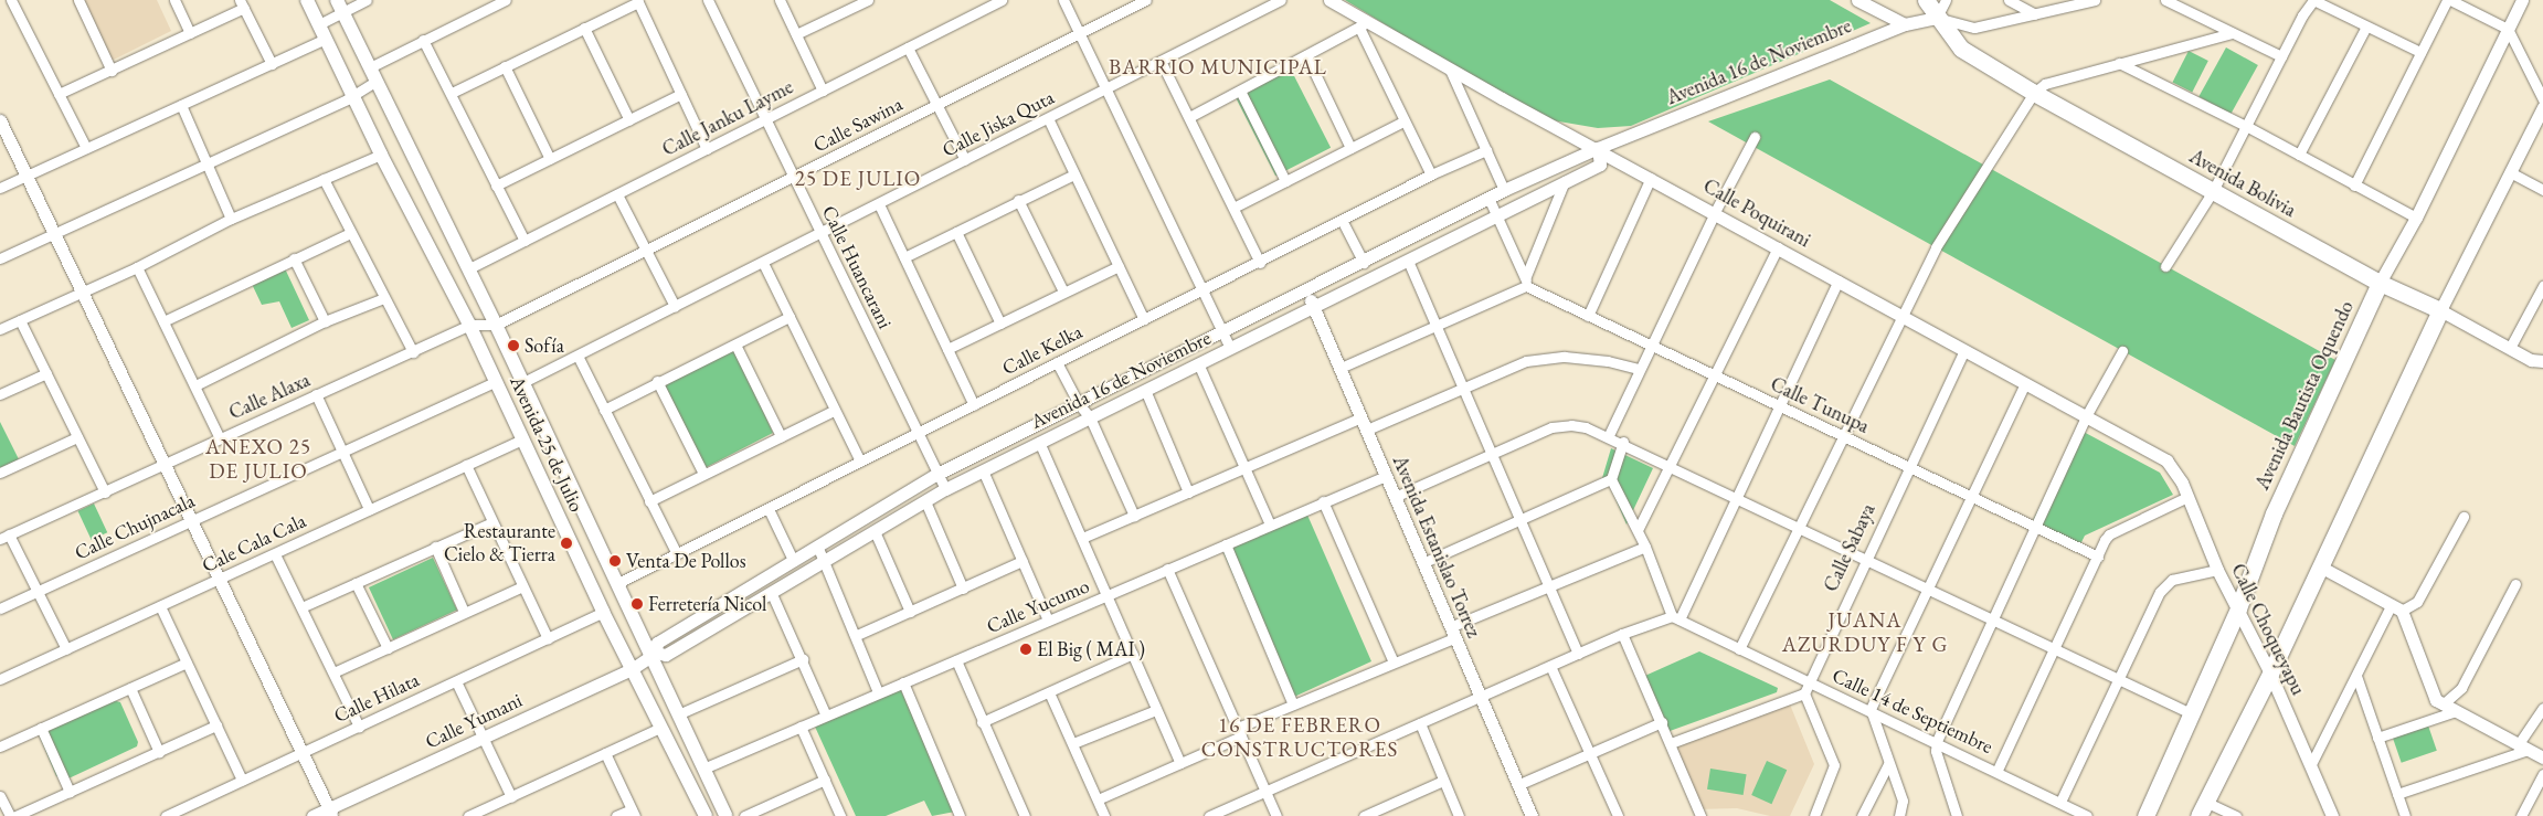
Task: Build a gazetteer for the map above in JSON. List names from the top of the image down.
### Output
{
  "streets": {
    "main road": ["Avenida Bolivia", "Avenida Bautista Oquendo", "Avenida 25 de Julio"],
    "street": [
      "Avenida 16 de Noviembre",
      "Calle Janku Layme",
      "Calle Jiska Quta",
      "Calle Sawina",
      "Calle Poquirani",
      "Calle Huancarani",
      "Calle Kelka",
      "Calle Alaxa",
      "Calle Tunupa",
      "Calle Chujnacala",
      "Cale Cala Cala",
      "Avenida Estanislao Torrez",
      "Calle Sabaya",
      "Calle Yucumo",
      "Calle Choqueyapu",
      "Calle Hilata",
      "Calle 14 de Septiembre",
      "Calle Yumani"
    ]
  },
  "crossings": [
    ["Avenida 16 de Noviembre", "Avenida Bolivia"],
    ["Avenida 16 de Noviembre", "Calle Poquirani"],
    ["Avenida 16 de Noviembre", "Calle Huancarani"],
    ["Avenida 16 de Noviembre", "Avenida 25 de Julio"],
    ["Avenida 16 de Noviembre", "Avenida Estanislao Torrez"],
    ["Avenida 16 de Noviembre", "Calle Yumani"],
    ["Calle Janku Layme", "Calle Huancarani"],
    ["Calle Janku Layme", "Avenida 25 de Julio"],
    ["Calle Jiska Quta", "Calle Huancarani"],
    ["Calle Jiska Quta", "Avenida 25 de Julio"],
    ["Calle Sawina", "Calle Huancarani"],
    ["Calle Sawina", "Calle Alaxa"],
    ["Calle Sawina", "Avenida 25 de Julio"],
    ["Avenida Bolivia", "Avenida Bautista Oquendo"],
    ["Calle Poquirani", "Calle Sabaya"],
    ["Calle Poquirani", "Calle Choqueyapu"],
    ["Calle Huancarani", "Calle Kelka"],
    ["Calle Kelka", "Avenida 25 de Julio"],
    ["Avenida Bautista Oquendo", "Calle Choqueyapu"],
    ["Calle Alaxa", "Avenida 25 de Julio"],
    ["Calle Tunupa", "Calle Sabaya"],
    ["Avenida 25 de Julio", "Calle Chujnacala"],
    ["Avenida 25 de Julio", "Cale Cala Cala"],
    ["Avenida 25 de Julio", "Calle Yucumo"],
    ["Avenida 25 de Julio", "Calle Hilata"],
    ["Avenida 25 de Julio", "Calle Yumani"],
    ["Avenida Estanislao Torrez", "Calle Yucumo"],
    ["Calle Sabaya", "Calle 14 de Septiembre"]
  ],
  "districts": [
    "BARRIO MUNICIPAL",
    "25 DE JULIO",
    "ANEXO 25 DE JULIO",
    "JUANA AZURDUY F Y G",
    "16 DE FEBRERO CONSTRUCTORES"
  ],
  "places": [
    "Sofía",
    "Restaurante Cielo & Tierra",
    "Venta De Pollos",
    "Ferretería Nicol",
    "El Big ( MAI )"
  ]
}
